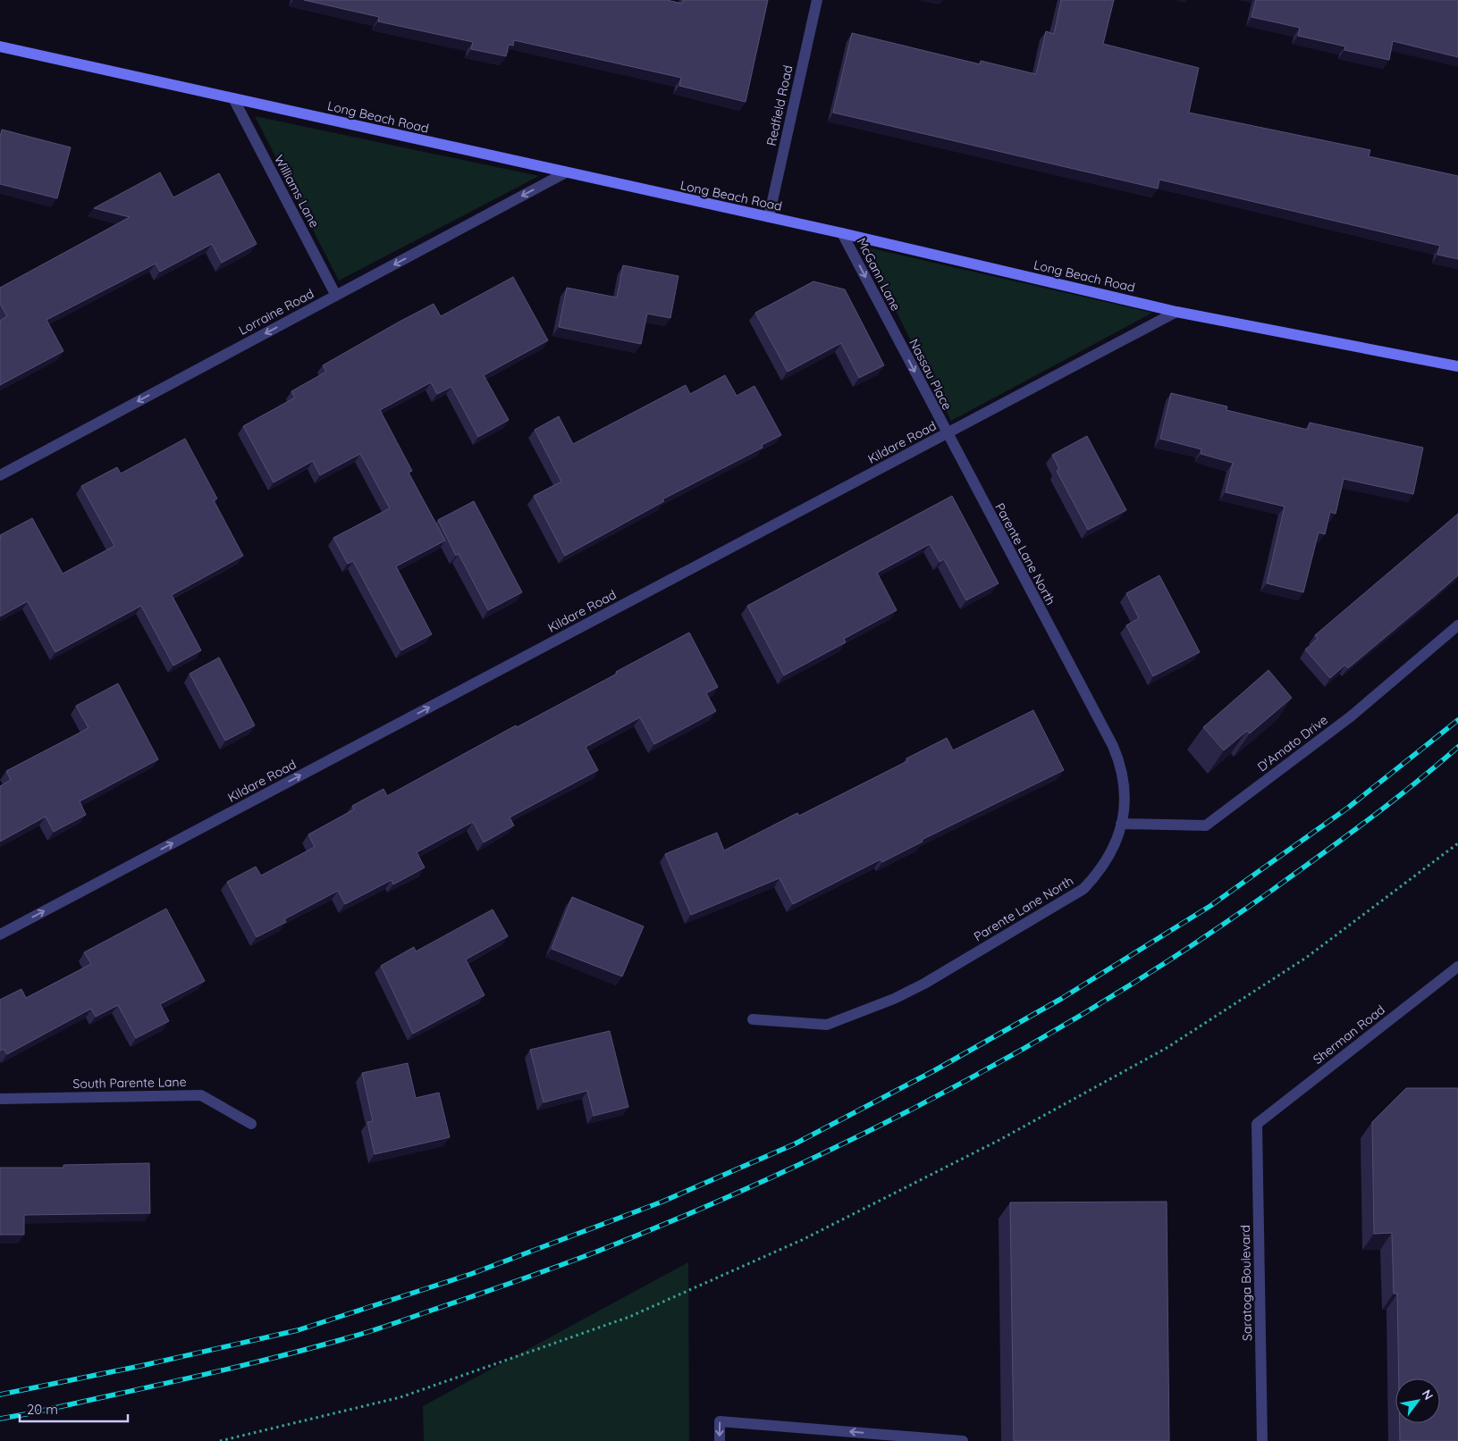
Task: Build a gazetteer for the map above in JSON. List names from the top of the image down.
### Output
{
  "streets": {
    "main road": ["Long Beach Road"],
    "street": [
      "Redfield Road",
      "Williams Lane",
      "McGann Lane",
      "Lorraine Road",
      "Nassau Place",
      "Kildare Road",
      "Parente Lane North",
      "D'Amato Drive",
      "Sherman Road",
      "South Parente Lane",
      "Saratoga Boulevard"
    ]
  },
  "crossings": [
    ["Redfield Road", "Long Beach Road"],
    ["Long Beach Road", "Williams Lane"],
    ["Long Beach Road", "McGann Lane"],
    ["Long Beach Road", "Lorraine Road"],
    ["Long Beach Road", "Kildare Road"],
    ["Williams Lane", "Lorraine Road"],
    ["McGann Lane", "Nassau Place"],
    ["Nassau Place", "Kildare Road"],
    ["Nassau Place", "Parente Lane North"],
    ["Kildare Road", "Parente Lane North"],
    ["Parente Lane North", "D'Amato Drive"],
    ["Sherman Road", "Saratoga Boulevard"]
  ],
  "one_way": [
    "McGann Lane",
    "Lorraine Road",
    "Nassau Place",
    "Kildare Road"
  ],
  "scale_bar": "20 m",
  "north": "top right"
}
